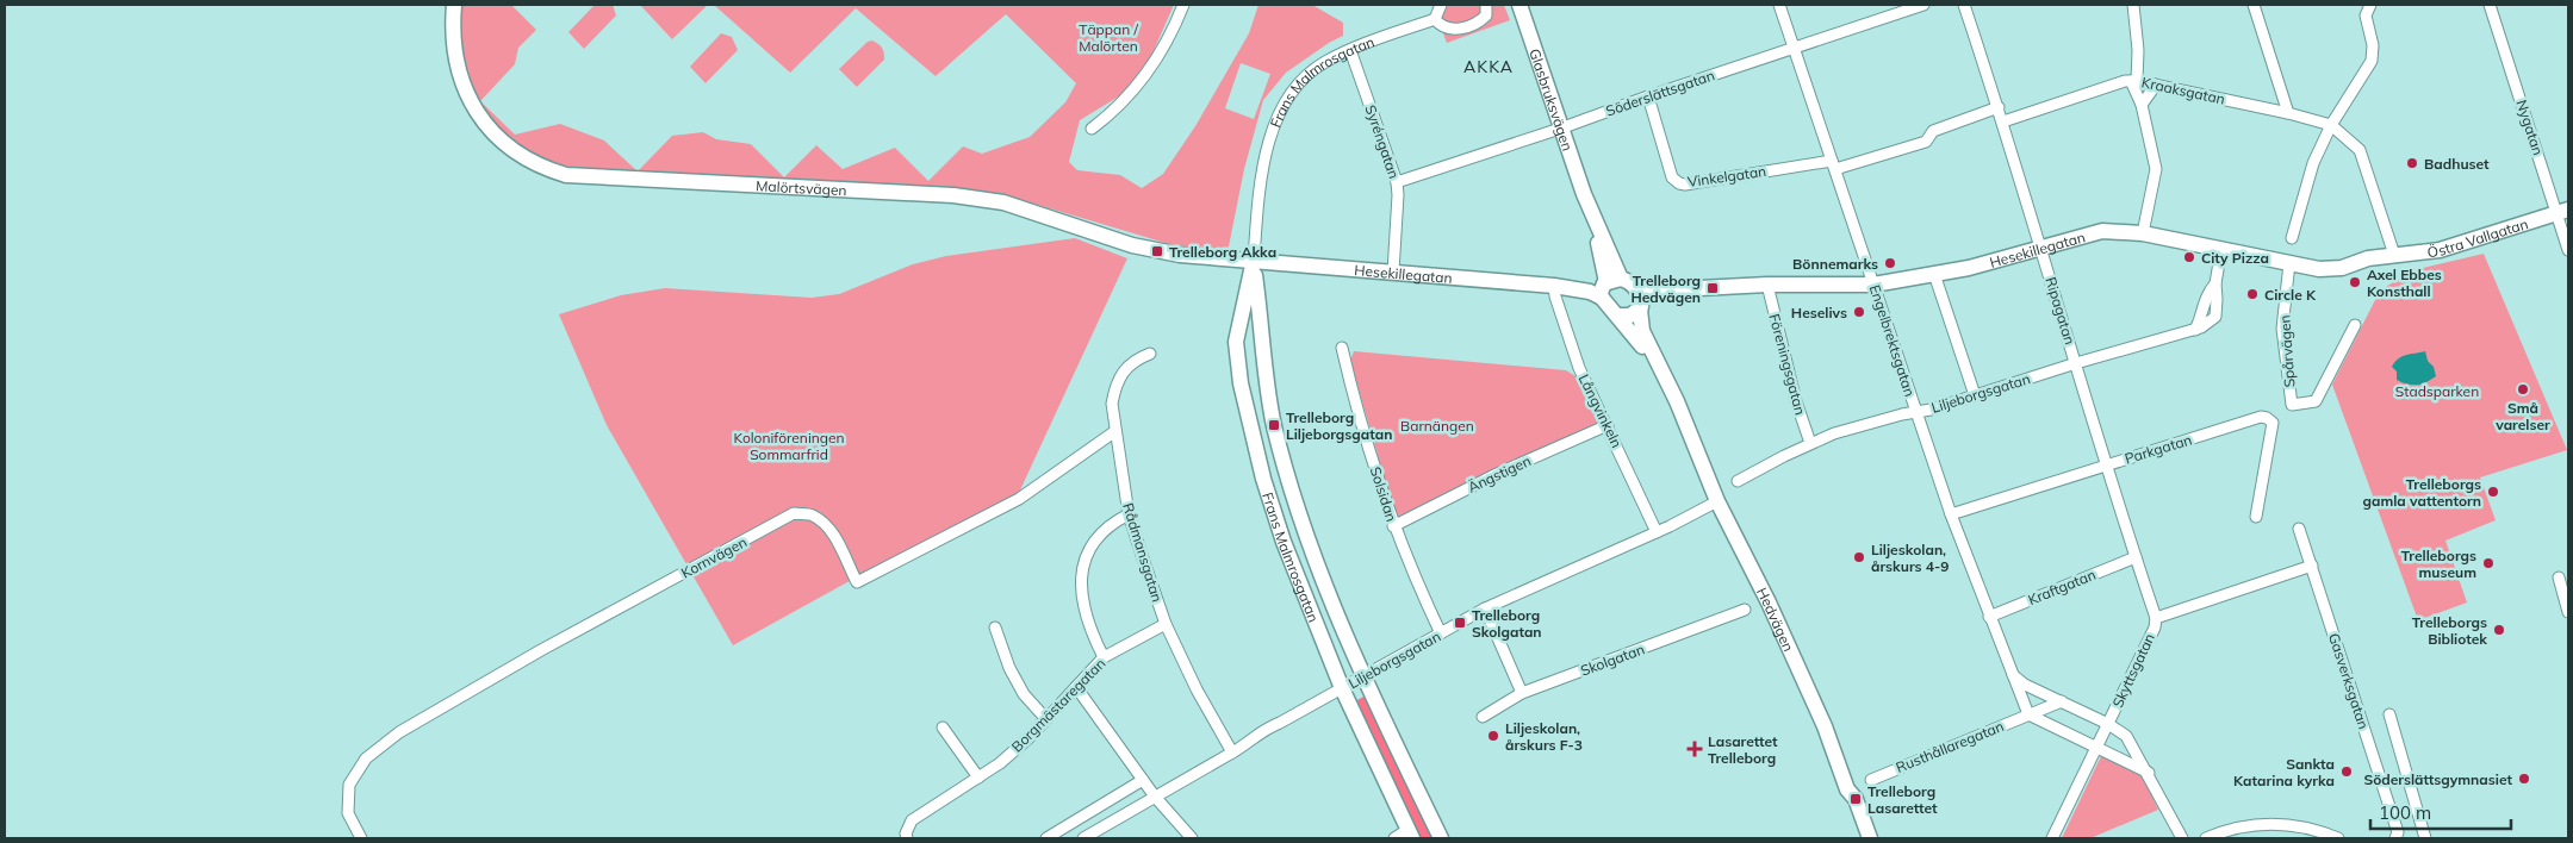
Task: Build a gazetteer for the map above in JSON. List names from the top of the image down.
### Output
{
  "streets": {
    "street": [
      "Frans Malmrosgatan",
      "Kraaksgatan",
      "Söderslättsgatan",
      "Glasbruksvägen",
      "Nygatan",
      "Syréngatan",
      "Vinkelgatan",
      "Malörtsvägen",
      "Östra Vallgatan",
      "Hesekillegatan",
      "Ripagatan",
      "Engelbrektsgatan",
      "Spårvägen",
      "Föreningsgatan",
      "Liljeborgsgatan",
      "Långvinkeln",
      "Parkgatan",
      "Ängstigen",
      "Solsidan",
      "Rådmansgatan",
      "Kornvägen",
      "Kraftgatan",
      "Hedvägen",
      "Skolgatan",
      "Skyttsgatan",
      "Gasverksgatan",
      "Borgmästaregatan",
      "Rusthållaregatan"
    ]
  },
  "crossings": [
    ["Frans Malmrosgatan", "Syréngatan"],
    ["Frans Malmrosgatan", "Malörtsvägen"],
    ["Frans Malmrosgatan", "Hesekillegatan"],
    ["Frans Malmrosgatan", "Liljeborgsgatan"],
    ["Kraaksgatan", "Ripagatan"],
    ["Söderslättsgatan", "Glasbruksvägen"],
    ["Söderslättsgatan", "Syréngatan"],
    ["Söderslättsgatan", "Vinkelgatan"],
    ["Söderslättsgatan", "Engelbrektsgatan"],
    ["Glasbruksvägen", "Hesekillegatan"],
    ["Glasbruksvägen", "Hedvägen"],
    ["Nygatan", "Östra Vallgatan"],
    ["Syréngatan", "Hesekillegatan"],
    ["Vinkelgatan", "Ripagatan"],
    ["Vinkelgatan", "Engelbrektsgatan"],
    ["Malörtsvägen", "Hesekillegatan"],
    ["Östra Vallgatan", "Hesekillegatan"],
    ["Hesekillegatan", "Ripagatan"],
    ["Hesekillegatan", "Engelbrektsgatan"],
    ["Hesekillegatan", "Spårvägen"],
    ["Hesekillegatan", "Föreningsgatan"],
    ["Hesekillegatan", "Liljeborgsgatan"],
    ["Hesekillegatan", "Långvinkeln"],
    ["Hesekillegatan", "Hedvägen"],
    ["Ripagatan", "Liljeborgsgatan"],
    ["Ripagatan", "Parkgatan"],
    ["Ripagatan", "Kraftgatan"],
    ["Ripagatan", "Skyttsgatan"],
    ["Engelbrektsgatan", "Liljeborgsgatan"],
    ["Engelbrektsgatan", "Parkgatan"],
    ["Engelbrektsgatan", "Kraftgatan"],
    ["Engelbrektsgatan", "Rusthållaregatan"],
    ["Föreningsgatan", "Liljeborgsgatan"],
    ["Liljeborgsgatan", "Långvinkeln"],
    ["Liljeborgsgatan", "Solsidan"],
    ["Liljeborgsgatan", "Rådmansgatan"],
    ["Liljeborgsgatan", "Hedvägen"],
    ["Långvinkeln", "Ängstigen"],
    ["Ängstigen", "Solsidan"],
    ["Rådmansgatan", "Kornvägen"],
    ["Rådmansgatan", "Borgmästaregatan"],
    ["Skyttsgatan", "Gasverksgatan"]
  ],
  "districts": ["AKKA"],
  "parks": [
    "Täppan / Malörten",
    "Stadsparken",
    "Barnängen",
    "Koloniföreningen Sommarfrid"
  ],
  "places": {
    "other": [
      "Badhuset",
      "City Pizza",
      "Bönnemarks",
      "Axel Ebbes Konsthall",
      "Circle K",
      "Heselivs",
      "Små varelser",
      "Trelleborgs gamla vattentorn",
      "Liljeskolan, årskurs 4-9",
      "Trelleborgs museum",
      "Trelleborgs Bibliotek",
      "Liljeskolan, årskurs F-3",
      "Sankta Katarina kyrka",
      "Söderslättsgymnasiet"
    ],
    "transit": [
      "Trelleborg Akka",
      "Trelleborg Hedvägen",
      "Trelleborg Liljeborgsgatan",
      "Trelleborg Skolgatan",
      "Trelleborg Lasarettet"
    ],
    "health": ["Lasarettet Trelleborg"]
  },
  "scale_bar": "100 m"
}
